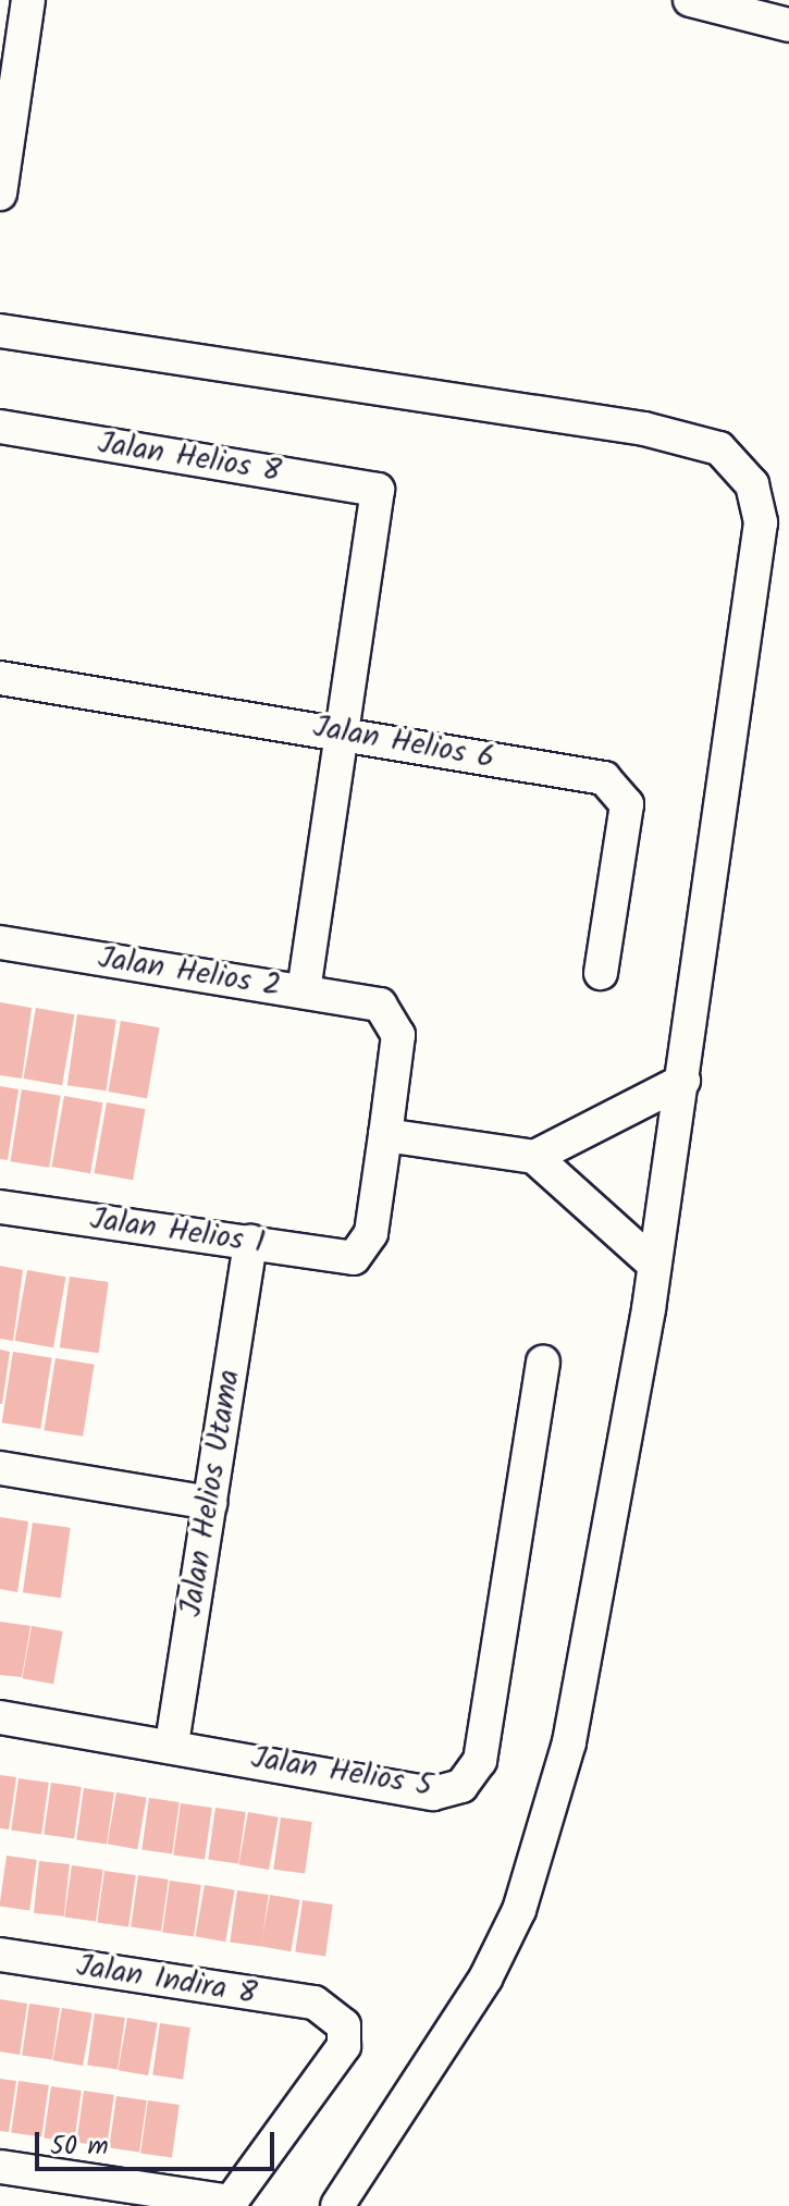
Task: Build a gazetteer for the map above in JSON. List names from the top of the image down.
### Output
{
  "streets": {
    "street": [
      "Jalan Helios 8",
      "Jalan Helios 6",
      "Jalan Helios 2",
      "Jalan Helios 1",
      "Jalan Helios Utama",
      "Jalan Helios 5",
      "Jalan Indira 8"
    ]
  },
  "crossings": [
    ["Jalan Helios 8", "Jalan Helios 6"],
    ["Jalan Helios 2", "Jalan Helios 1"],
    ["Jalan Helios 1", "Jalan Helios Utama"],
    ["Jalan Helios Utama", "Jalan Helios 5"]
  ],
  "scale_bar": "50 m"
}
